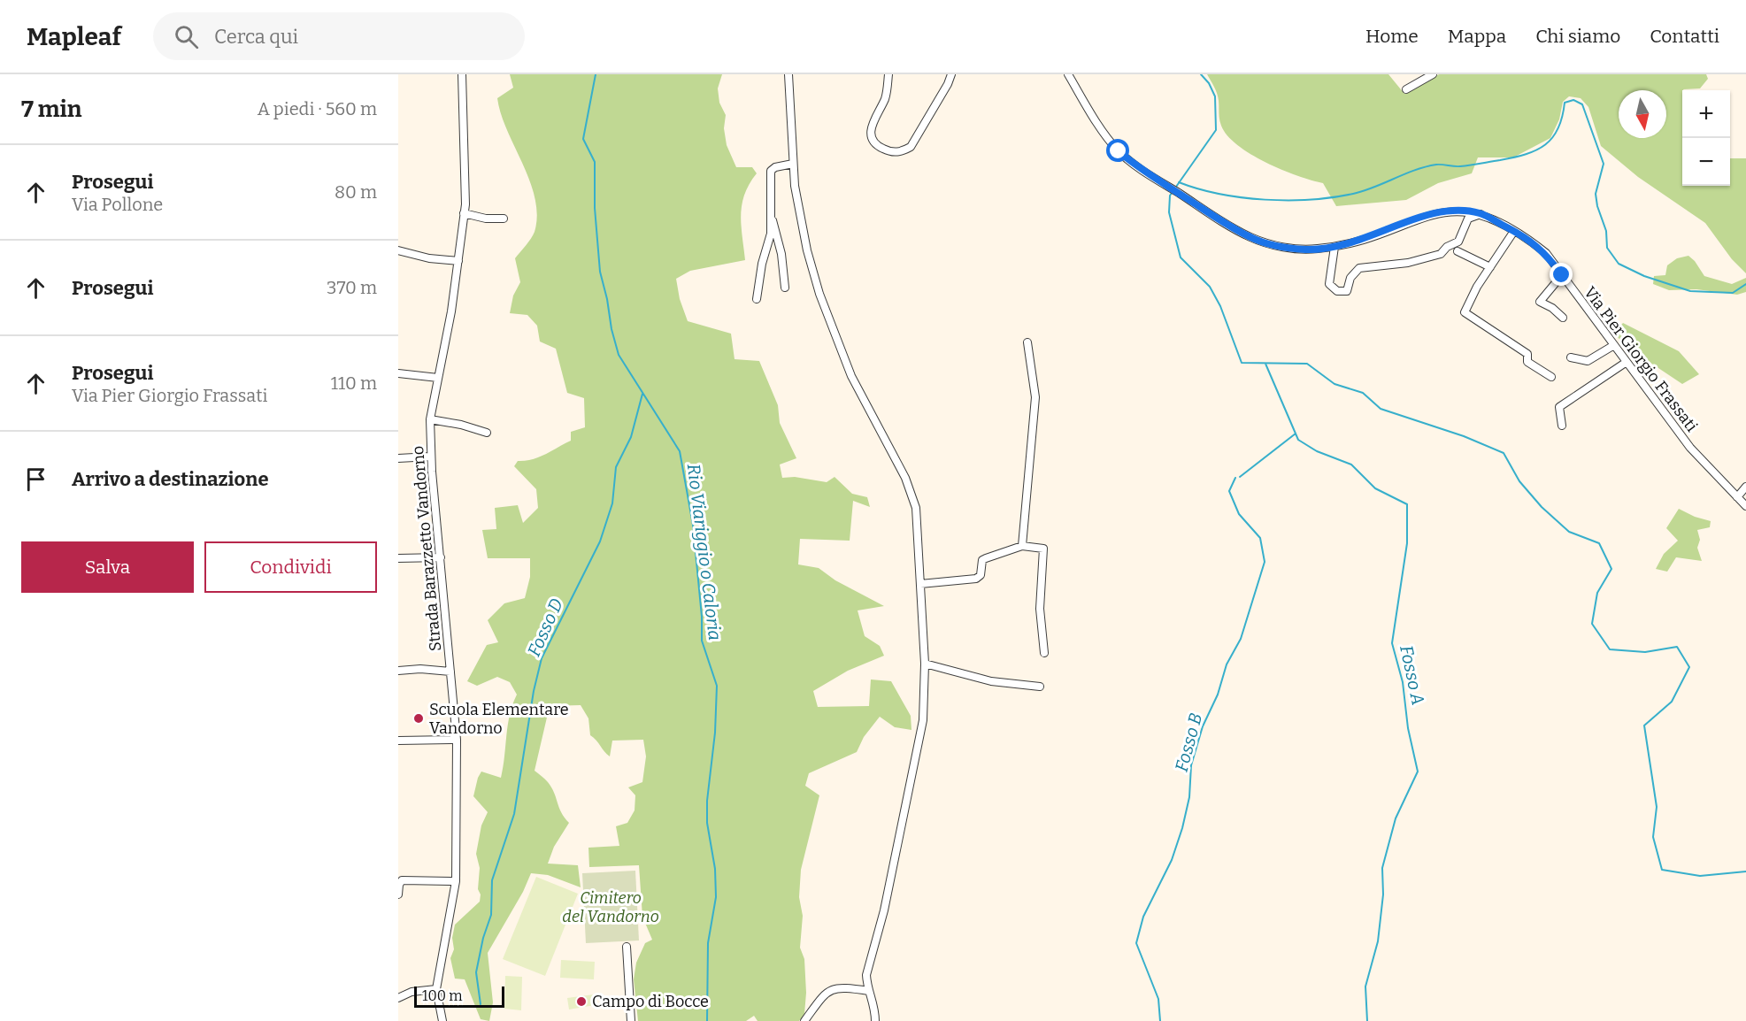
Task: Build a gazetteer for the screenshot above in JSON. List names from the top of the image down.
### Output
{
  "streets": {
    "street": ["Via Pier Giorgio Frassati", "Strada Barazzetto Vandorno"]
  },
  "water": [
    "Rio Viariggio o Caloria",
    "Fosso D",
    "Fosso A",
    "Fosso B"
  ],
  "parks": ["Cimitero del Vandorno"],
  "places": ["Scuola Elementare Vandorno", "Campo di Bocce"],
  "scale_bar": "100 m",
  "north": "bottom",
  "page": {
    "header": "Mapleaf",
    "search": "Cerca qui",
    "nav": [
      "Home",
      "Mappa",
      "Chi siamo",
      "Contatti"
    ],
    "heading": ["7 min", "A piedi · 560 m"],
    "map_buttons": ["+", "−"],
    "list": [
      ["Prosegui", "Via Pollone", "80 m"],
      ["Prosegui", "370 m"],
      ["Prosegui", "Via Pier Giorgio Frassati", "110 m"],
      "Arrivo a destinazione"
    ],
    "buttons": ["Salva", "Condividi"],
    "scale": "100 m"
  }
}
